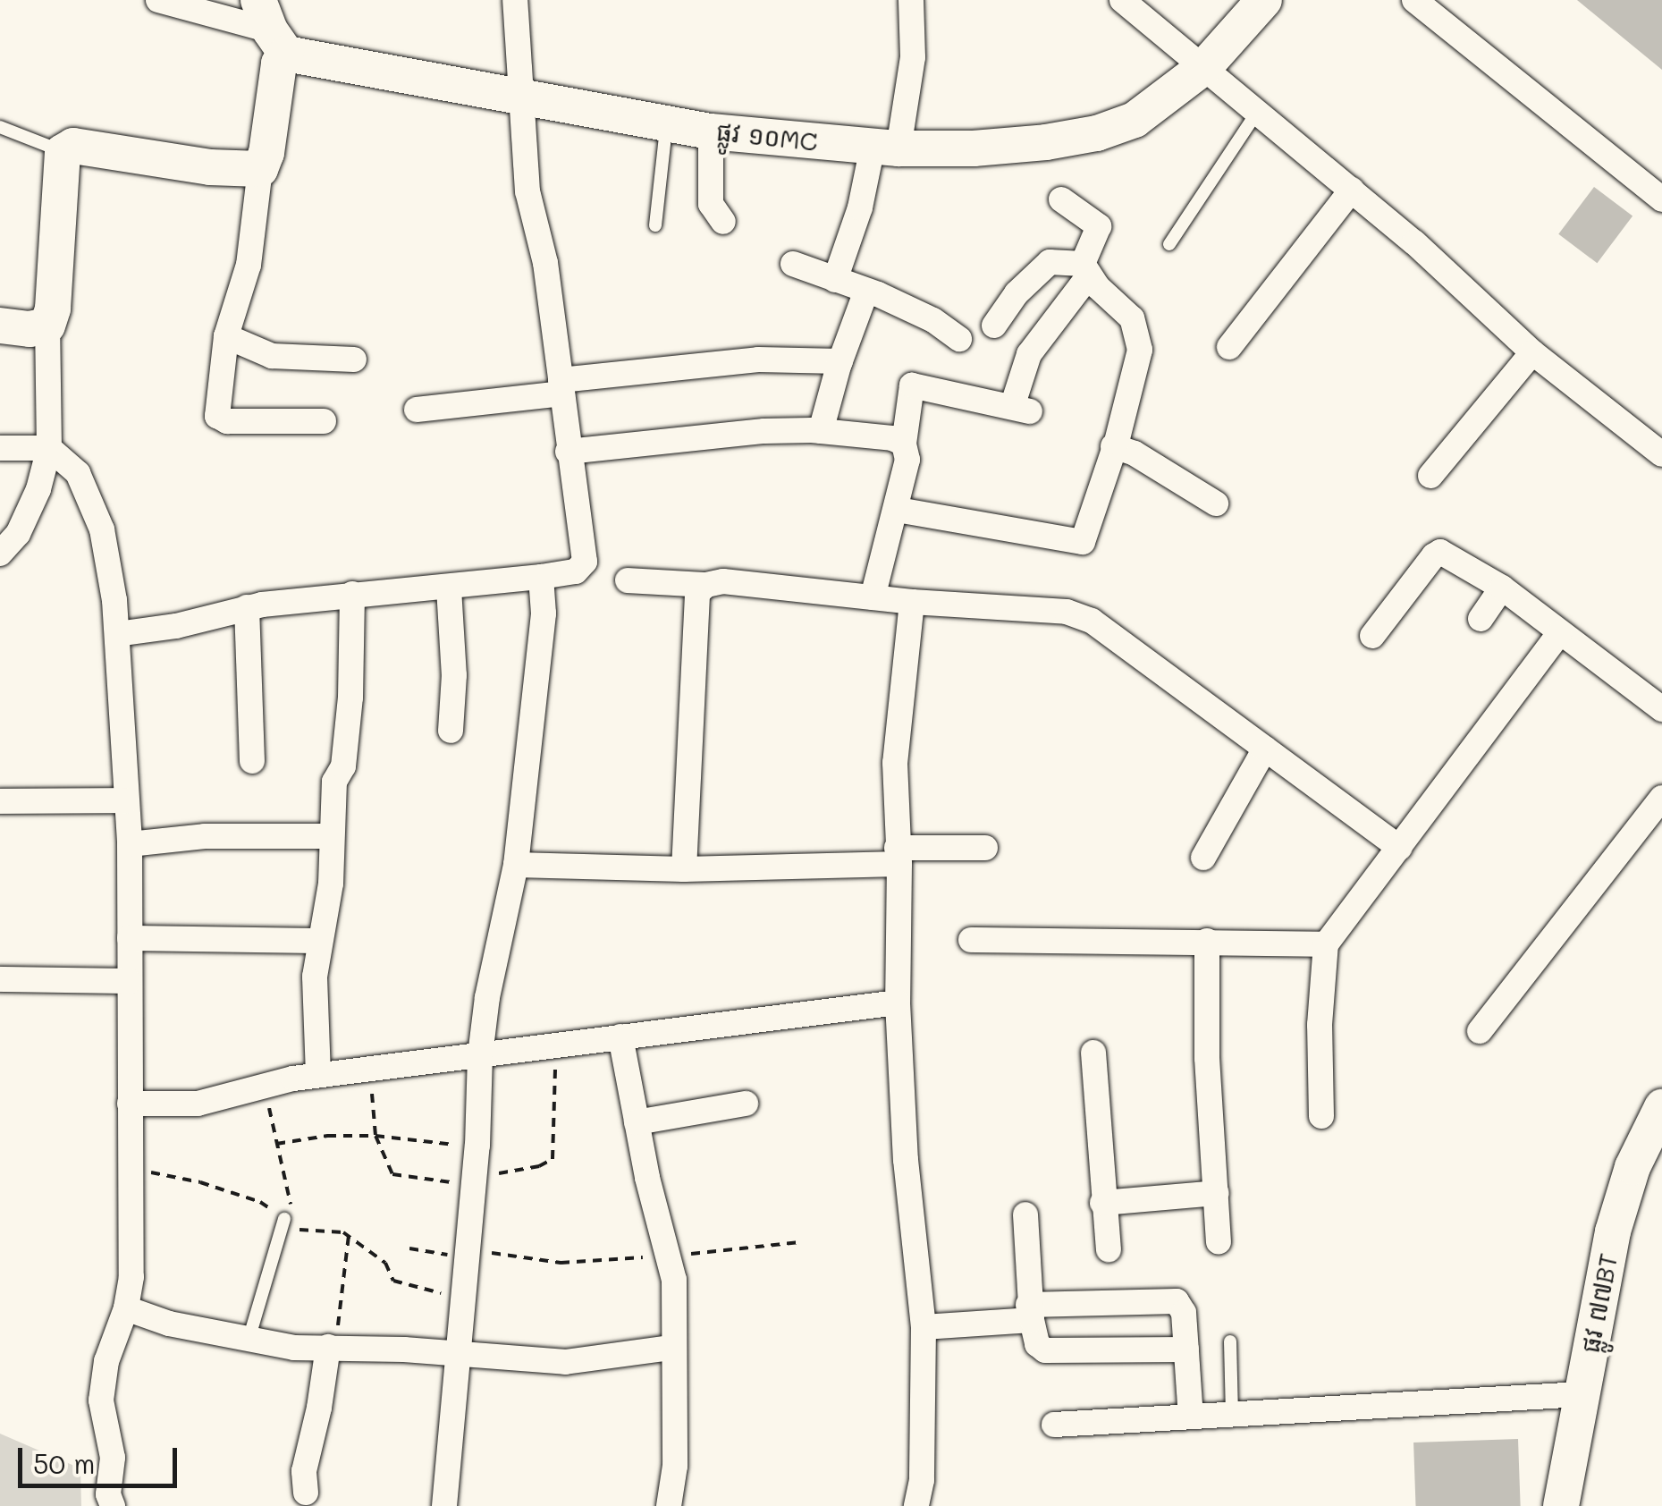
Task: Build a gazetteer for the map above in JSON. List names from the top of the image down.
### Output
{
  "streets": {
    "street": ["ផ្លូវ ១០MC", "ផ្លូវ ៧៧BT"]
  },
  "scale_bar": "50 m"
}
